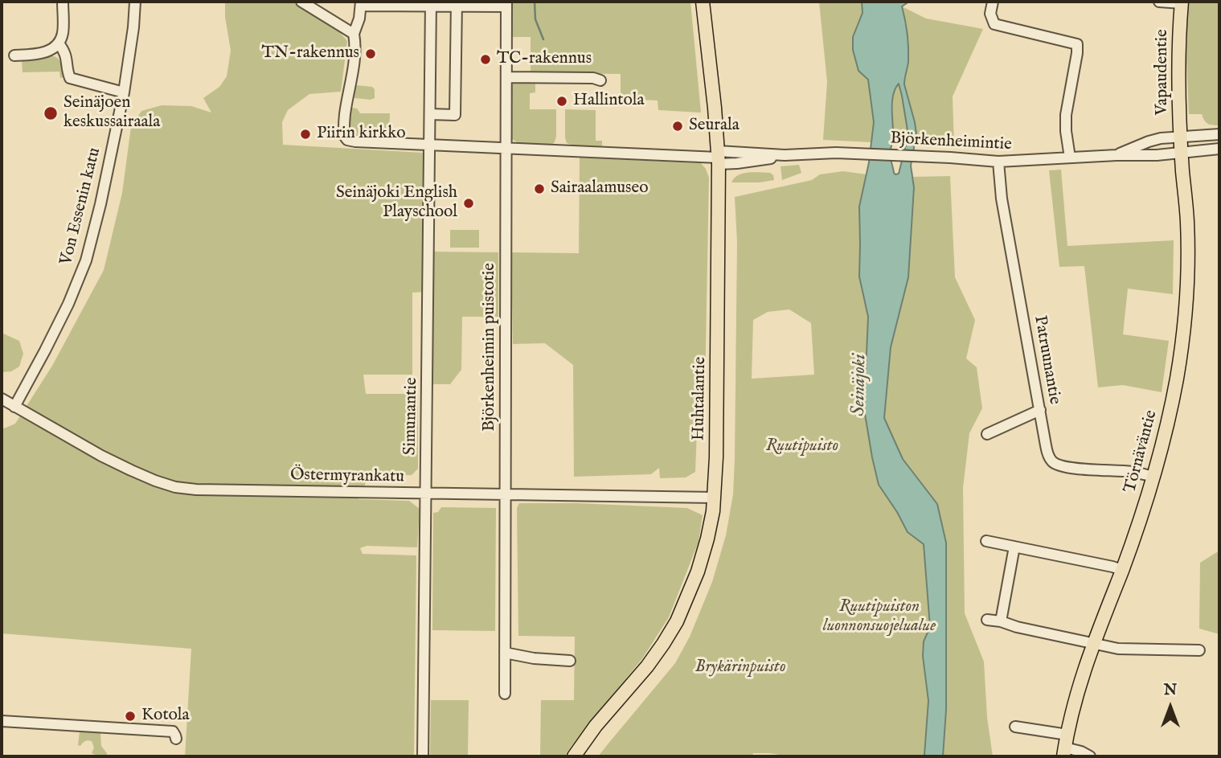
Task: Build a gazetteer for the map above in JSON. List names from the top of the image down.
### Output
{
  "streets": {
    "main road": ["Vapaudentie", "Huhtalantie", "Törnäväntie"],
    "street": [
      "Björkenheimintie",
      "Von Essenin katu",
      "Björkenheimin puistotie",
      "Patruunantie",
      "Simunantie",
      "Östermyrankatu"
    ]
  },
  "crossings": [
    ["Vapaudentie", "Björkenheimintie"],
    ["Vapaudentie", "Törnäväntie"],
    ["Björkenheimintie", "Björkenheimin puistotie"],
    ["Björkenheimintie", "Patruunantie"],
    ["Björkenheimintie", "Huhtalantie"],
    ["Björkenheimintie", "Simunantie"],
    ["Björkenheimintie", "Törnäväntie"],
    ["Von Essenin katu", "Östermyrankatu"],
    ["Björkenheimin puistotie", "Östermyrankatu"],
    ["Patruunantie", "Törnäväntie"],
    ["Huhtalantie", "Östermyrankatu"],
    ["Simunantie", "Östermyrankatu"]
  ],
  "water": ["Seinäjoki"],
  "parks": ["Ruutipuisto", "Ruutipuiston luonnonsuojelualue", "Brykärinpuisto"],
  "places": [
    "TN-rakennus",
    "TC-rakennus",
    "Hallintola",
    "Seinäjoen keskussairaala",
    "Seurala",
    "Piirin kirkko",
    "Sairaalamuseo",
    "Seinäjoki English Playschool",
    "Kotola"
  ],
  "north": "top"
}
